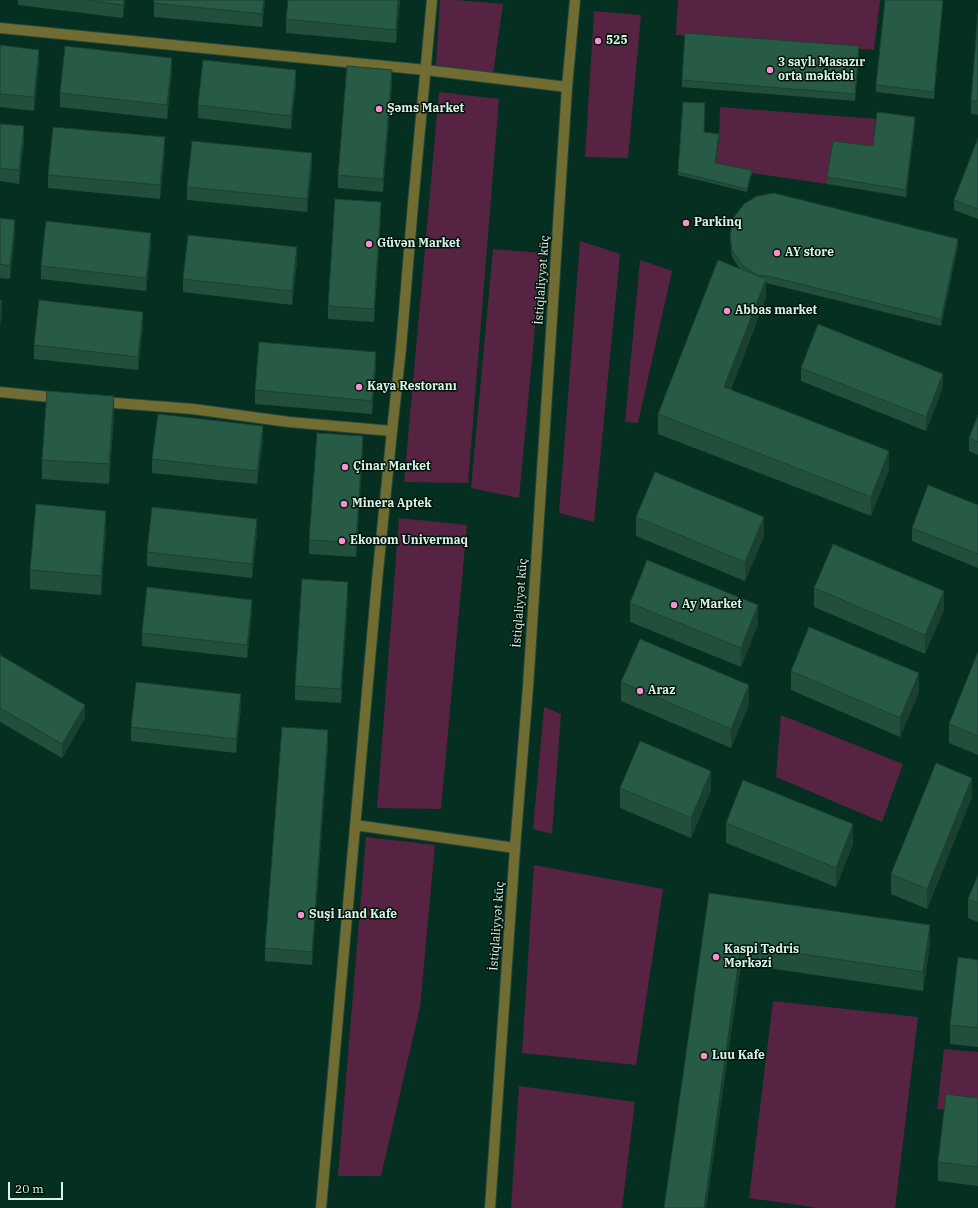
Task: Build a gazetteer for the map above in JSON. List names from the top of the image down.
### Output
{
  "streets": {
    "street": ["İstiqlaliyyət küç"]
  },
  "places": [
    "525",
    "3 saylı Masazır orta məktəbi",
    "Şəms Market",
    "Parkinq",
    "Güvən Market",
    "AY store",
    "Abbas market",
    "Kaya Restoranı",
    "Çinar Market",
    "Minera Aptek",
    "Ekonom Univermaq",
    "Ay Market",
    "Araz",
    "Suşi Land Kafe",
    "Kaspi Tədris Mərkəzi",
    "Luu Kafe"
  ],
  "scale_bar": "20 m"
}
